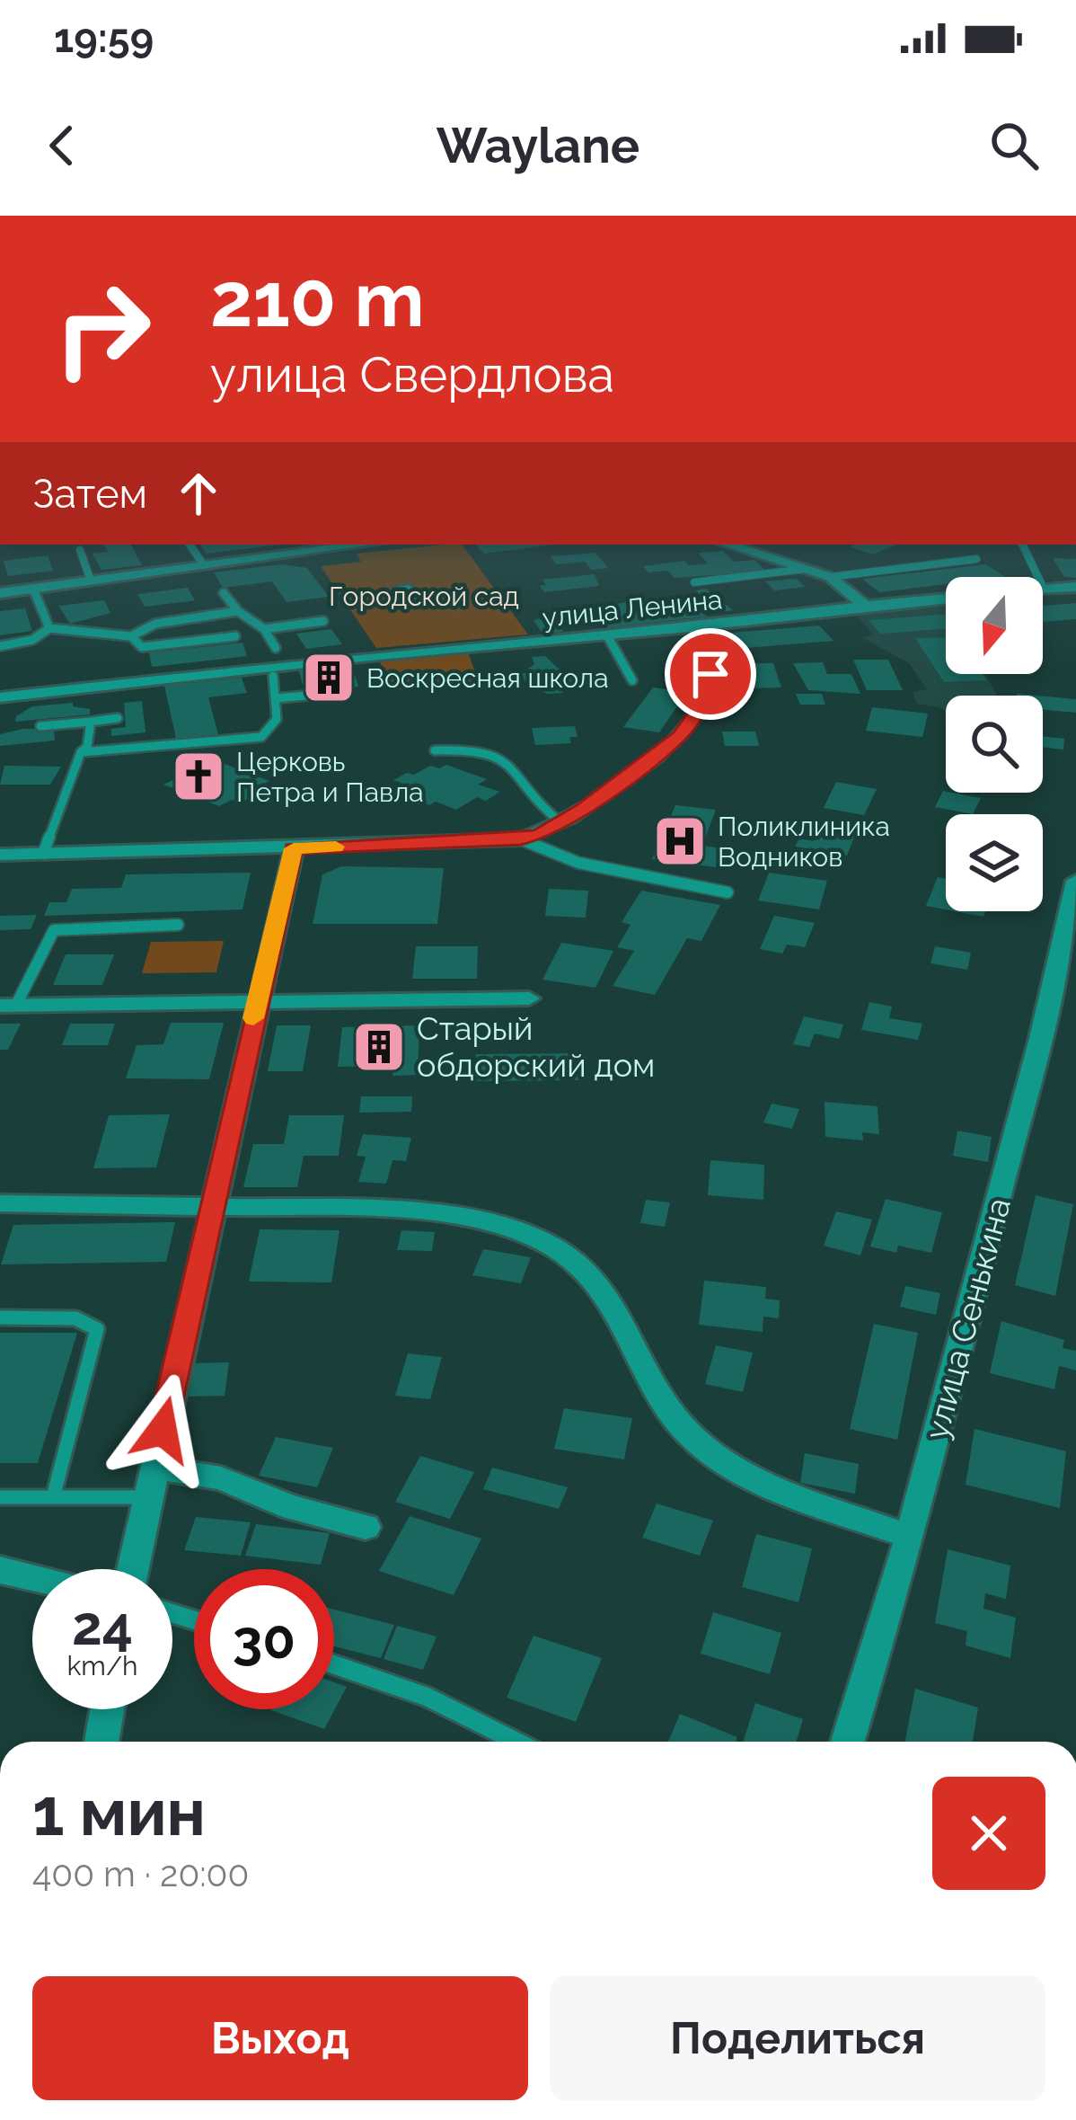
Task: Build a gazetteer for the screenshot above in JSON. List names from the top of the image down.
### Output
{
  "streets": {
    "street": ["улица Ленина", "улица Сенькина"]
  },
  "parks": ["Городской сад"],
  "places": {
    "building": ["Воскресная школа", "Старый обдорский дом"],
    "church": ["Церковь Петра и Павла"],
    "hospital": ["Поликлиника Водников"]
  },
  "north": "bottom",
  "page": {
    "status": "19:59",
    "header": "Waylane",
    "turn": ["210 m", "улица Свердлова"],
    "then": "Затем",
    "speed": "24 km/h",
    "limit": "30",
    "heading": ["1 мин", "400 m · 20:00"],
    "buttons": ["Выход", "Поделиться"]
  }
}
